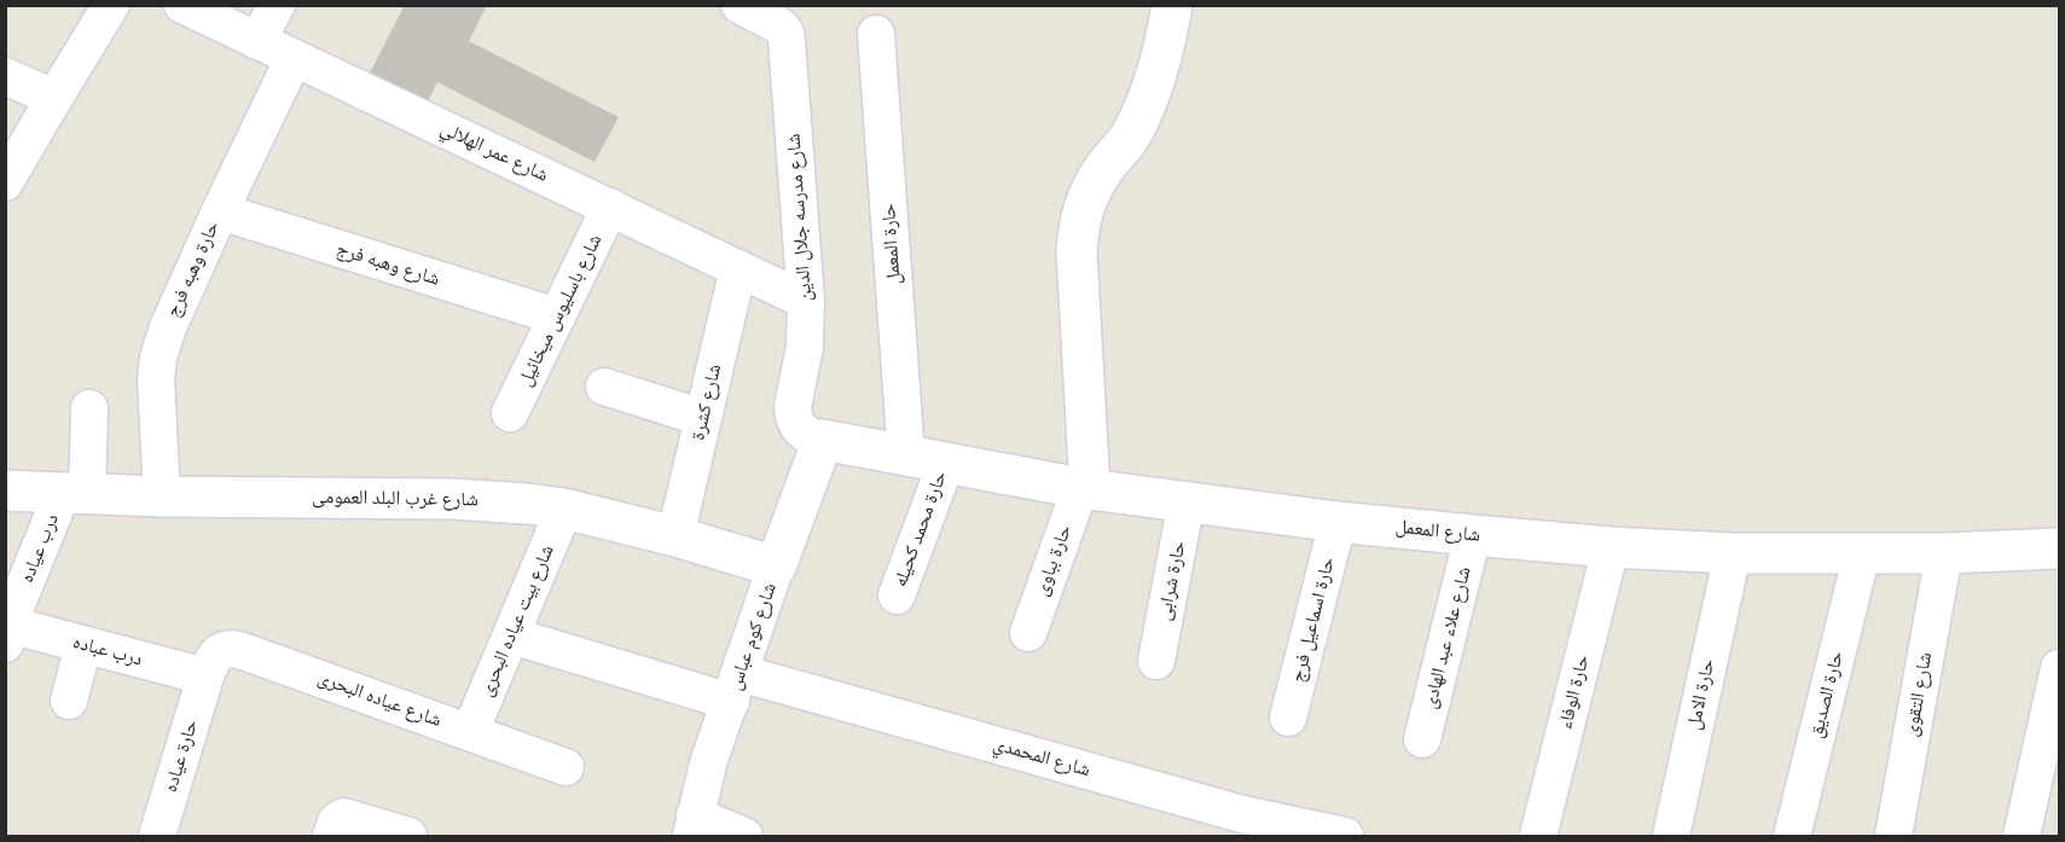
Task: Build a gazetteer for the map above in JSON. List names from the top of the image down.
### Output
{
  "streets": {
    "street": [
      "شارع عمر الهلالي",
      "شارع مدرسه جلال الدين",
      "حارة المعمل",
      "شارع وهبه فرج",
      "حارة وهبه فرج",
      "شارع باسليوس ميخائيل",
      "شارع كشرة",
      "شارع غرب البلد العمومى",
      "حارة محمد كحيله",
      "شارع المعمل",
      "درب عياده",
      "حارة بباوى",
      "حارة شرابى",
      "حارة اسماعيل فرج",
      "شارع بيت عياده البحرى",
      "شارع كوم عباس",
      "شارع علاء عبد الهادى",
      "درب عباده",
      "حارة الوفاء",
      "حارة الامل",
      "حارة الصديق",
      "شارع التقوى",
      "شارع عياده البحرى",
      "حارة عياده",
      "شارع المحمدي"
    ]
  },
  "crossings": [
    ["شارع عمر الهلالي", "شارع مدرسه جلال الدين"],
    ["شارع عمر الهلالي", "حارة وهبه فرج"],
    ["شارع عمر الهلالي", "شارع باسليوس ميخائيل"],
    ["شارع عمر الهلالي", "شارع كشرة"],
    ["شارع مدرسه جلال الدين", "شارع المعمل"],
    ["شارع مدرسه جلال الدين", "شارع كوم عباس"],
    ["حارة المعمل", "شارع المعمل"],
    ["شارع وهبه فرج", "حارة وهبه فرج"],
    ["شارع وهبه فرج", "شارع باسليوس ميخائيل"],
    ["حارة وهبه فرج", "شارع غرب البلد العمومى"],
    ["شارع كشرة", "شارع غرب البلد العمومى"],
    ["شارع غرب البلد العمومى", "درب عياده"],
    ["شارع غرب البلد العمومى", "شارع بيت عياده البحرى"],
    ["شارع غرب البلد العمومى", "شارع كوم عباس"],
    ["حارة محمد كحيله", "شارع المعمل"],
    ["شارع المعمل", "حارة بباوى"],
    ["شارع المعمل", "حارة شرابى"],
    ["شارع المعمل", "حارة اسماعيل فرج"],
    ["شارع المعمل", "شارع كوم عباس"],
    ["شارع المعمل", "شارع علاء عبد الهادى"],
    ["شارع المعمل", "حارة الوفاء"],
    ["شارع المعمل", "حارة الامل"],
    ["شارع المعمل", "حارة الصديق"],
    ["شارع المعمل", "شارع التقوى"],
    ["درب عياده", "درب عباده"],
    ["شارع بيت عياده البحرى", "شارع عياده البحرى"],
    ["شارع بيت عياده البحرى", "شارع المحمدي"],
    ["شارع كوم عباس", "شارع المحمدي"],
    ["درب عباده", "شارع عياده البحرى"],
    ["درب عباده", "حارة عياده"],
    ["شارع عياده البحرى", "حارة عياده"]
  ]
}
